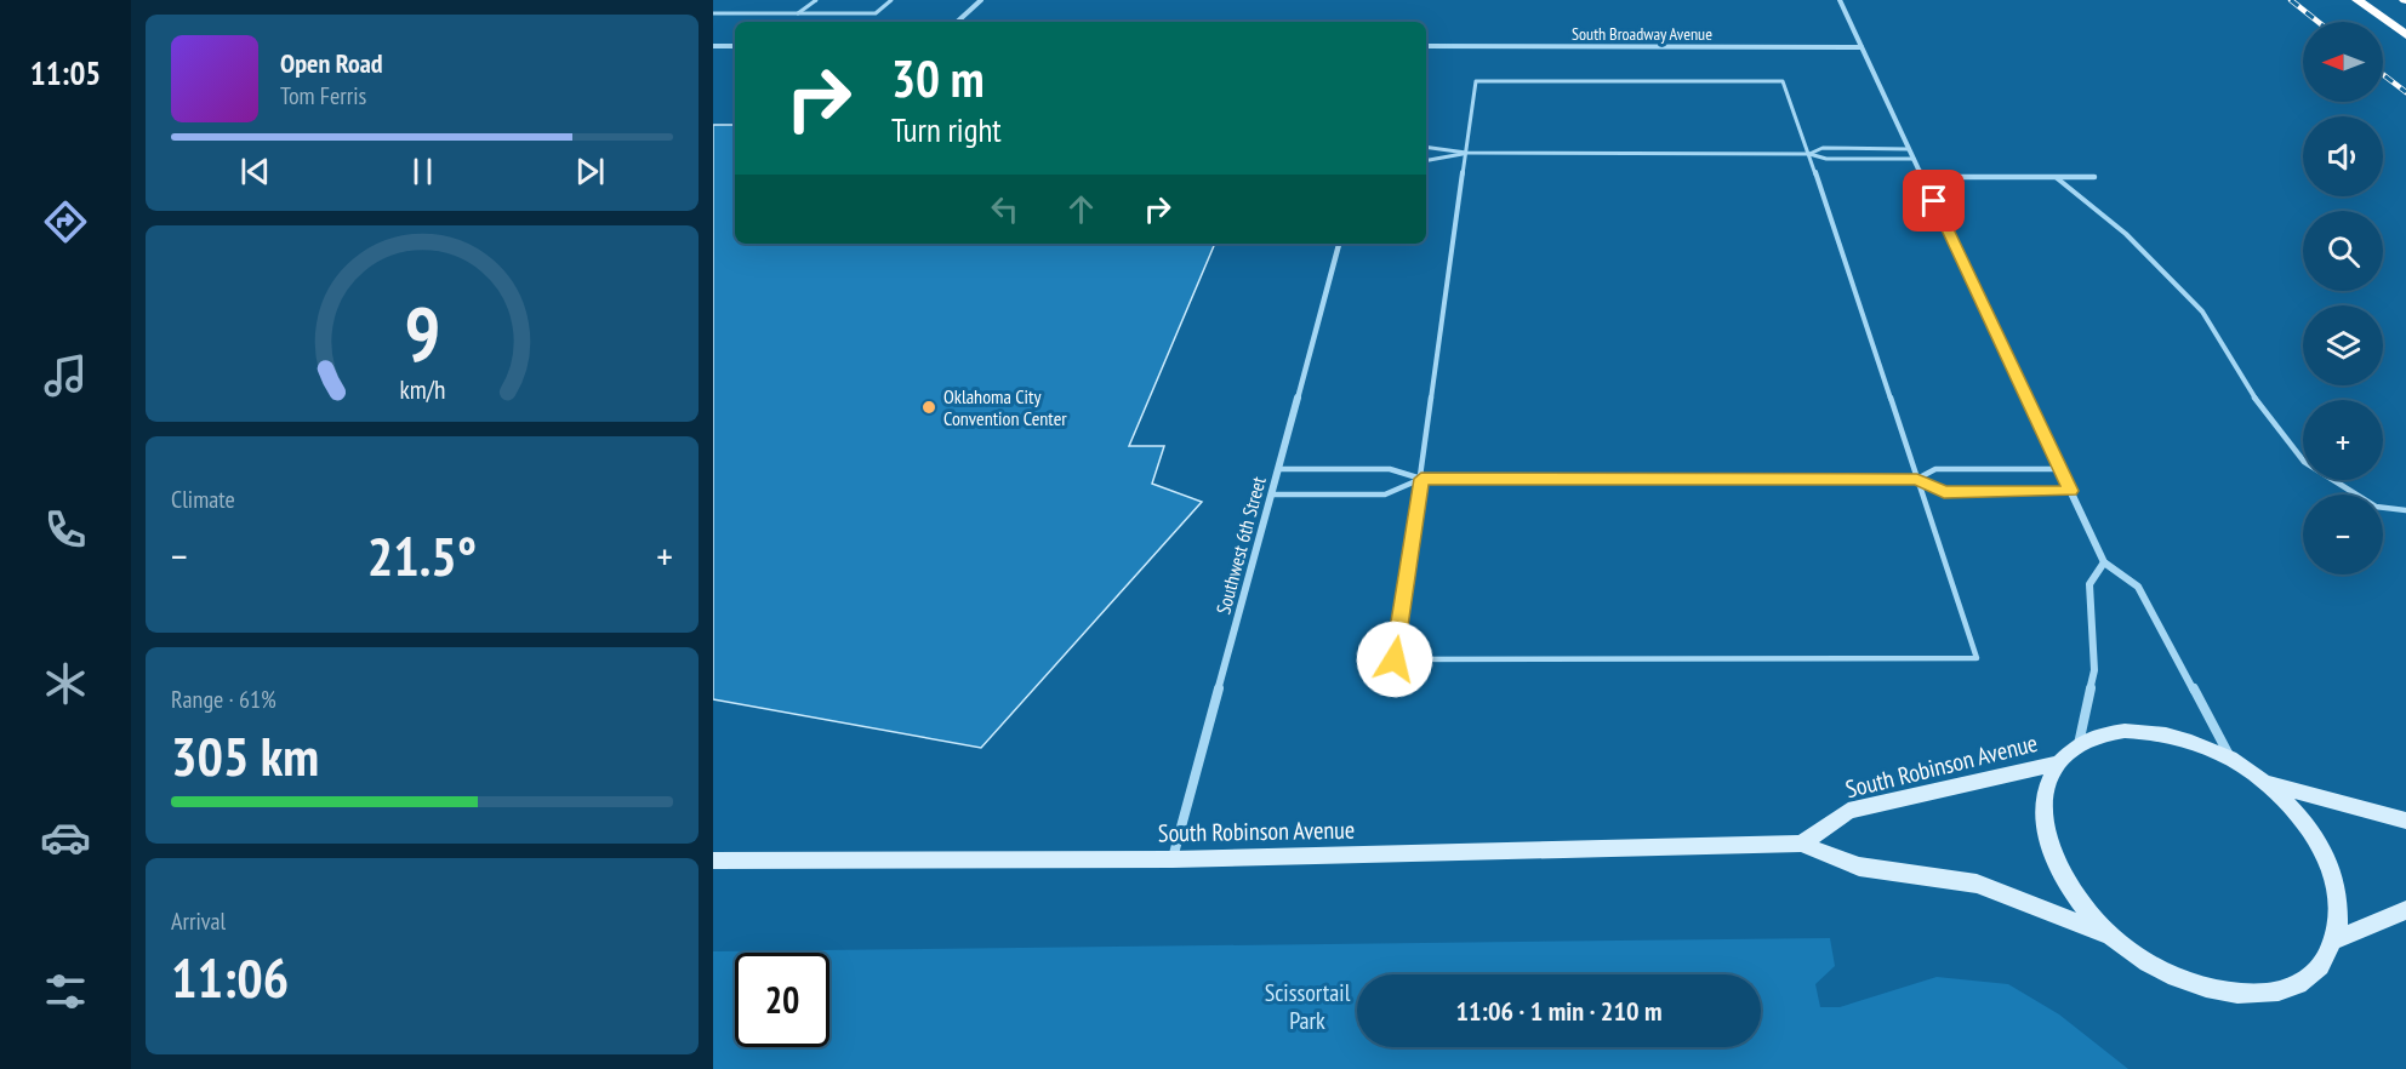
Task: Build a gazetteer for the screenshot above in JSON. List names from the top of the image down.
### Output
{
  "streets": {
    "main road": ["South Robinson Avenue"],
    "street": ["South Broadway Avenue", "Southwest 6th Street"]
  },
  "crossings": [
    ["Southwest 6th Street", "South Robinson Avenue"]
  ],
  "parks": ["Scissortail Park"],
  "places": ["Oklahoma City Convention Center"],
  "north": "left",
  "page": {
    "tabs": "11:05",
    "map_buttons": ["+", "−"],
    "turn": ["30 m", "Turn right"],
    "song": ["Open Road", "Tom Ferris"],
    "tile": [
      "Climate",
      ["Range · 61%", "305 km"],
      ["Arrival", "11:06"]
    ],
    "heat": ["−", "21.5°", "+"],
    "limit": "20",
    "trip": "11:06 · 1 min · 210 m",
    "gauge": ["9", "km/h"]
  }
}
